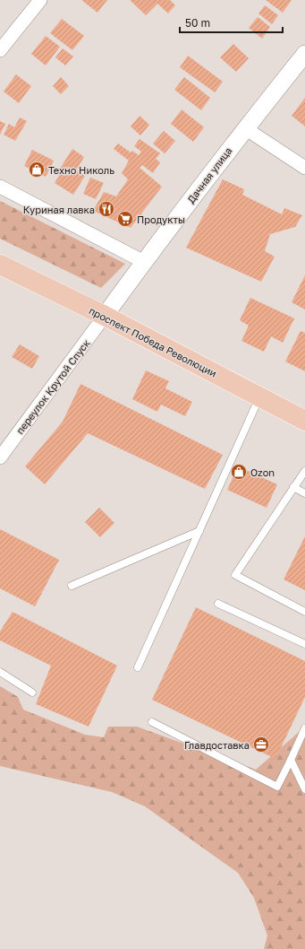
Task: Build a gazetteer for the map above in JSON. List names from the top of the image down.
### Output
{
  "streets": {
    "main road": ["проспект Победа Революции"],
    "street": ["Дачная улица", "переулок Крутой Спуск"]
  },
  "crossings": [
    ["Дачная улица", "проспект Победа Революции"],
    ["Дачная улица", "переулок Крутой Спуск"],
    ["проспект Победа Революции", "переулок Крутой Спуск"]
  ],
  "places": {
    "shop": ["Техно Николь", "Ozon"],
    "restaurant": ["Куриная лавка"],
    "supermarket": ["Продукты"],
    "office": ["Главдоставка"]
  },
  "scale_bar": "50 m"
}
